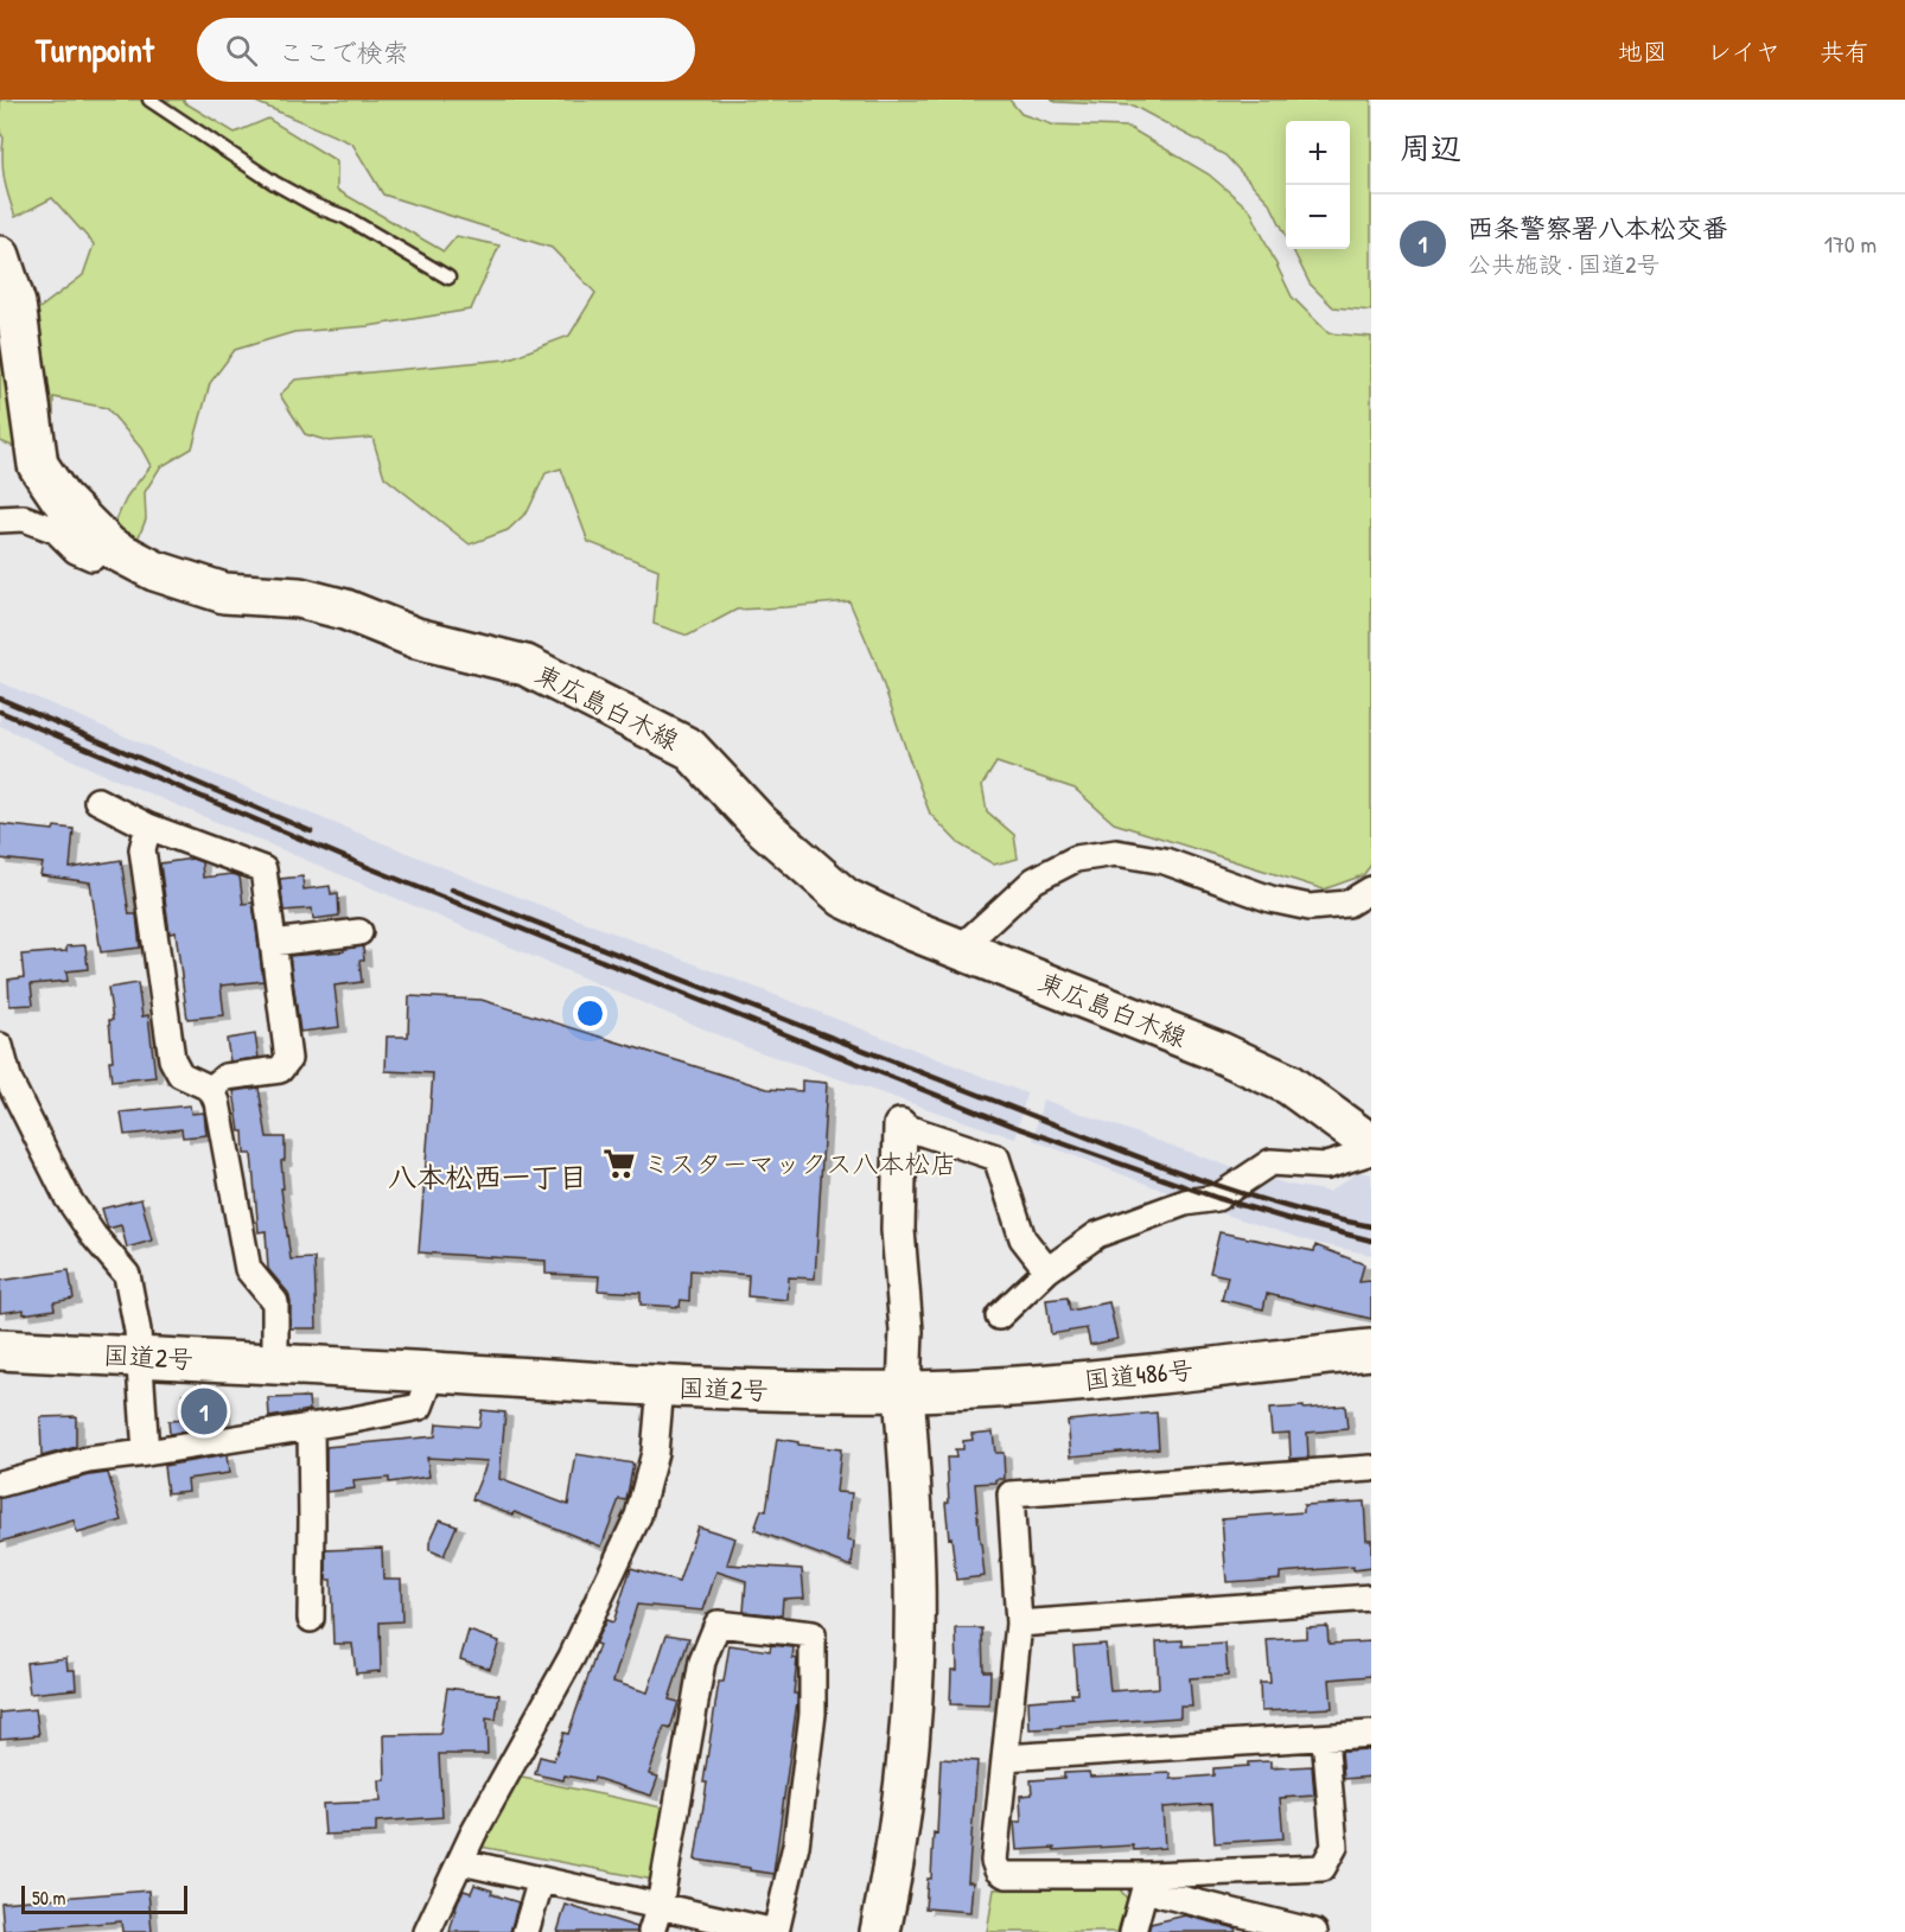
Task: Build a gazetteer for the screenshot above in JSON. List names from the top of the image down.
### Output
{
  "streets": {
    "main road": ["東広島白木線", "国道2号", "国道486号"]
  },
  "crossings": [
    ["国道2号", "国道486号"]
  ],
  "districts": ["八本松西一丁目"],
  "places": {
    "supermarket": ["ミスターマックス八本松店"]
  },
  "scale_bar": "50 m",
  "page": {
    "header": "Turnpoint",
    "search": "ここで検索",
    "nav": ["地図", "レイヤ", "共有"],
    "heading": "周辺",
    "map_buttons": ["+", "−"],
    "list": [
      {
        "mark": "1",
        "name": "西条警察署八本松交番",
        "note": "公共施設 · 国道2号",
        "value": "170 m"
      }
    ],
    "pins": "1",
    "scale": "50 m"
  }
}
